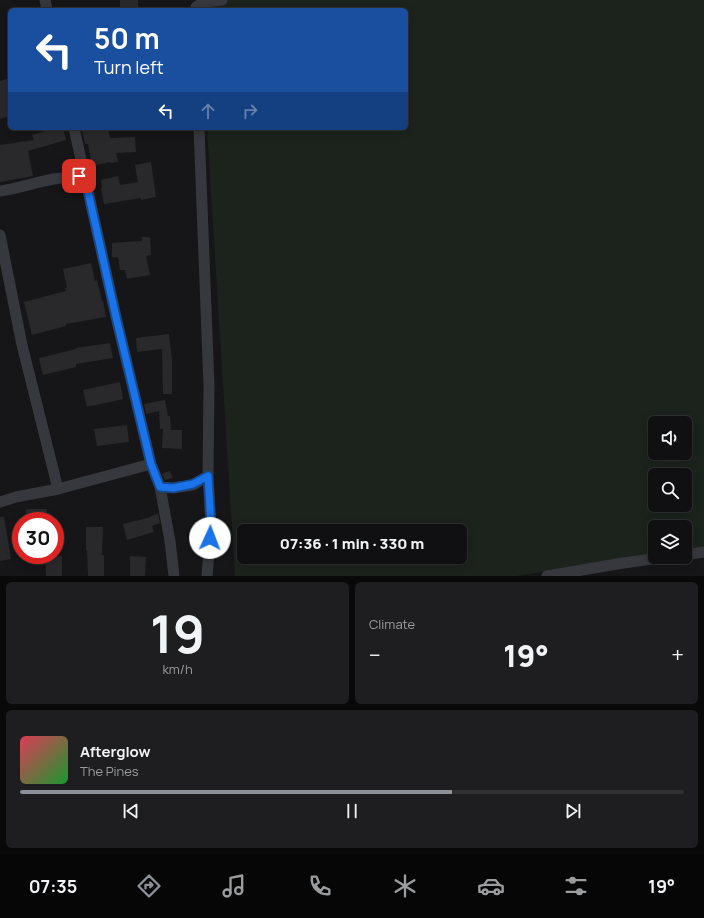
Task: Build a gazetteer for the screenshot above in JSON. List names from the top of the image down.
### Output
{
  "page": {
    "turn": ["50 m", "Turn left"],
    "limit": "30",
    "trip": "07:36 · 1 min · 330 m",
    "tile": [
      ["19", "km/h"],
      "Climate"
    ],
    "heat": ["−", "19°", "+"],
    "song": ["Afterglow", "The Pines"],
    "tabs": ["07:35", "19°"]
  }
}
